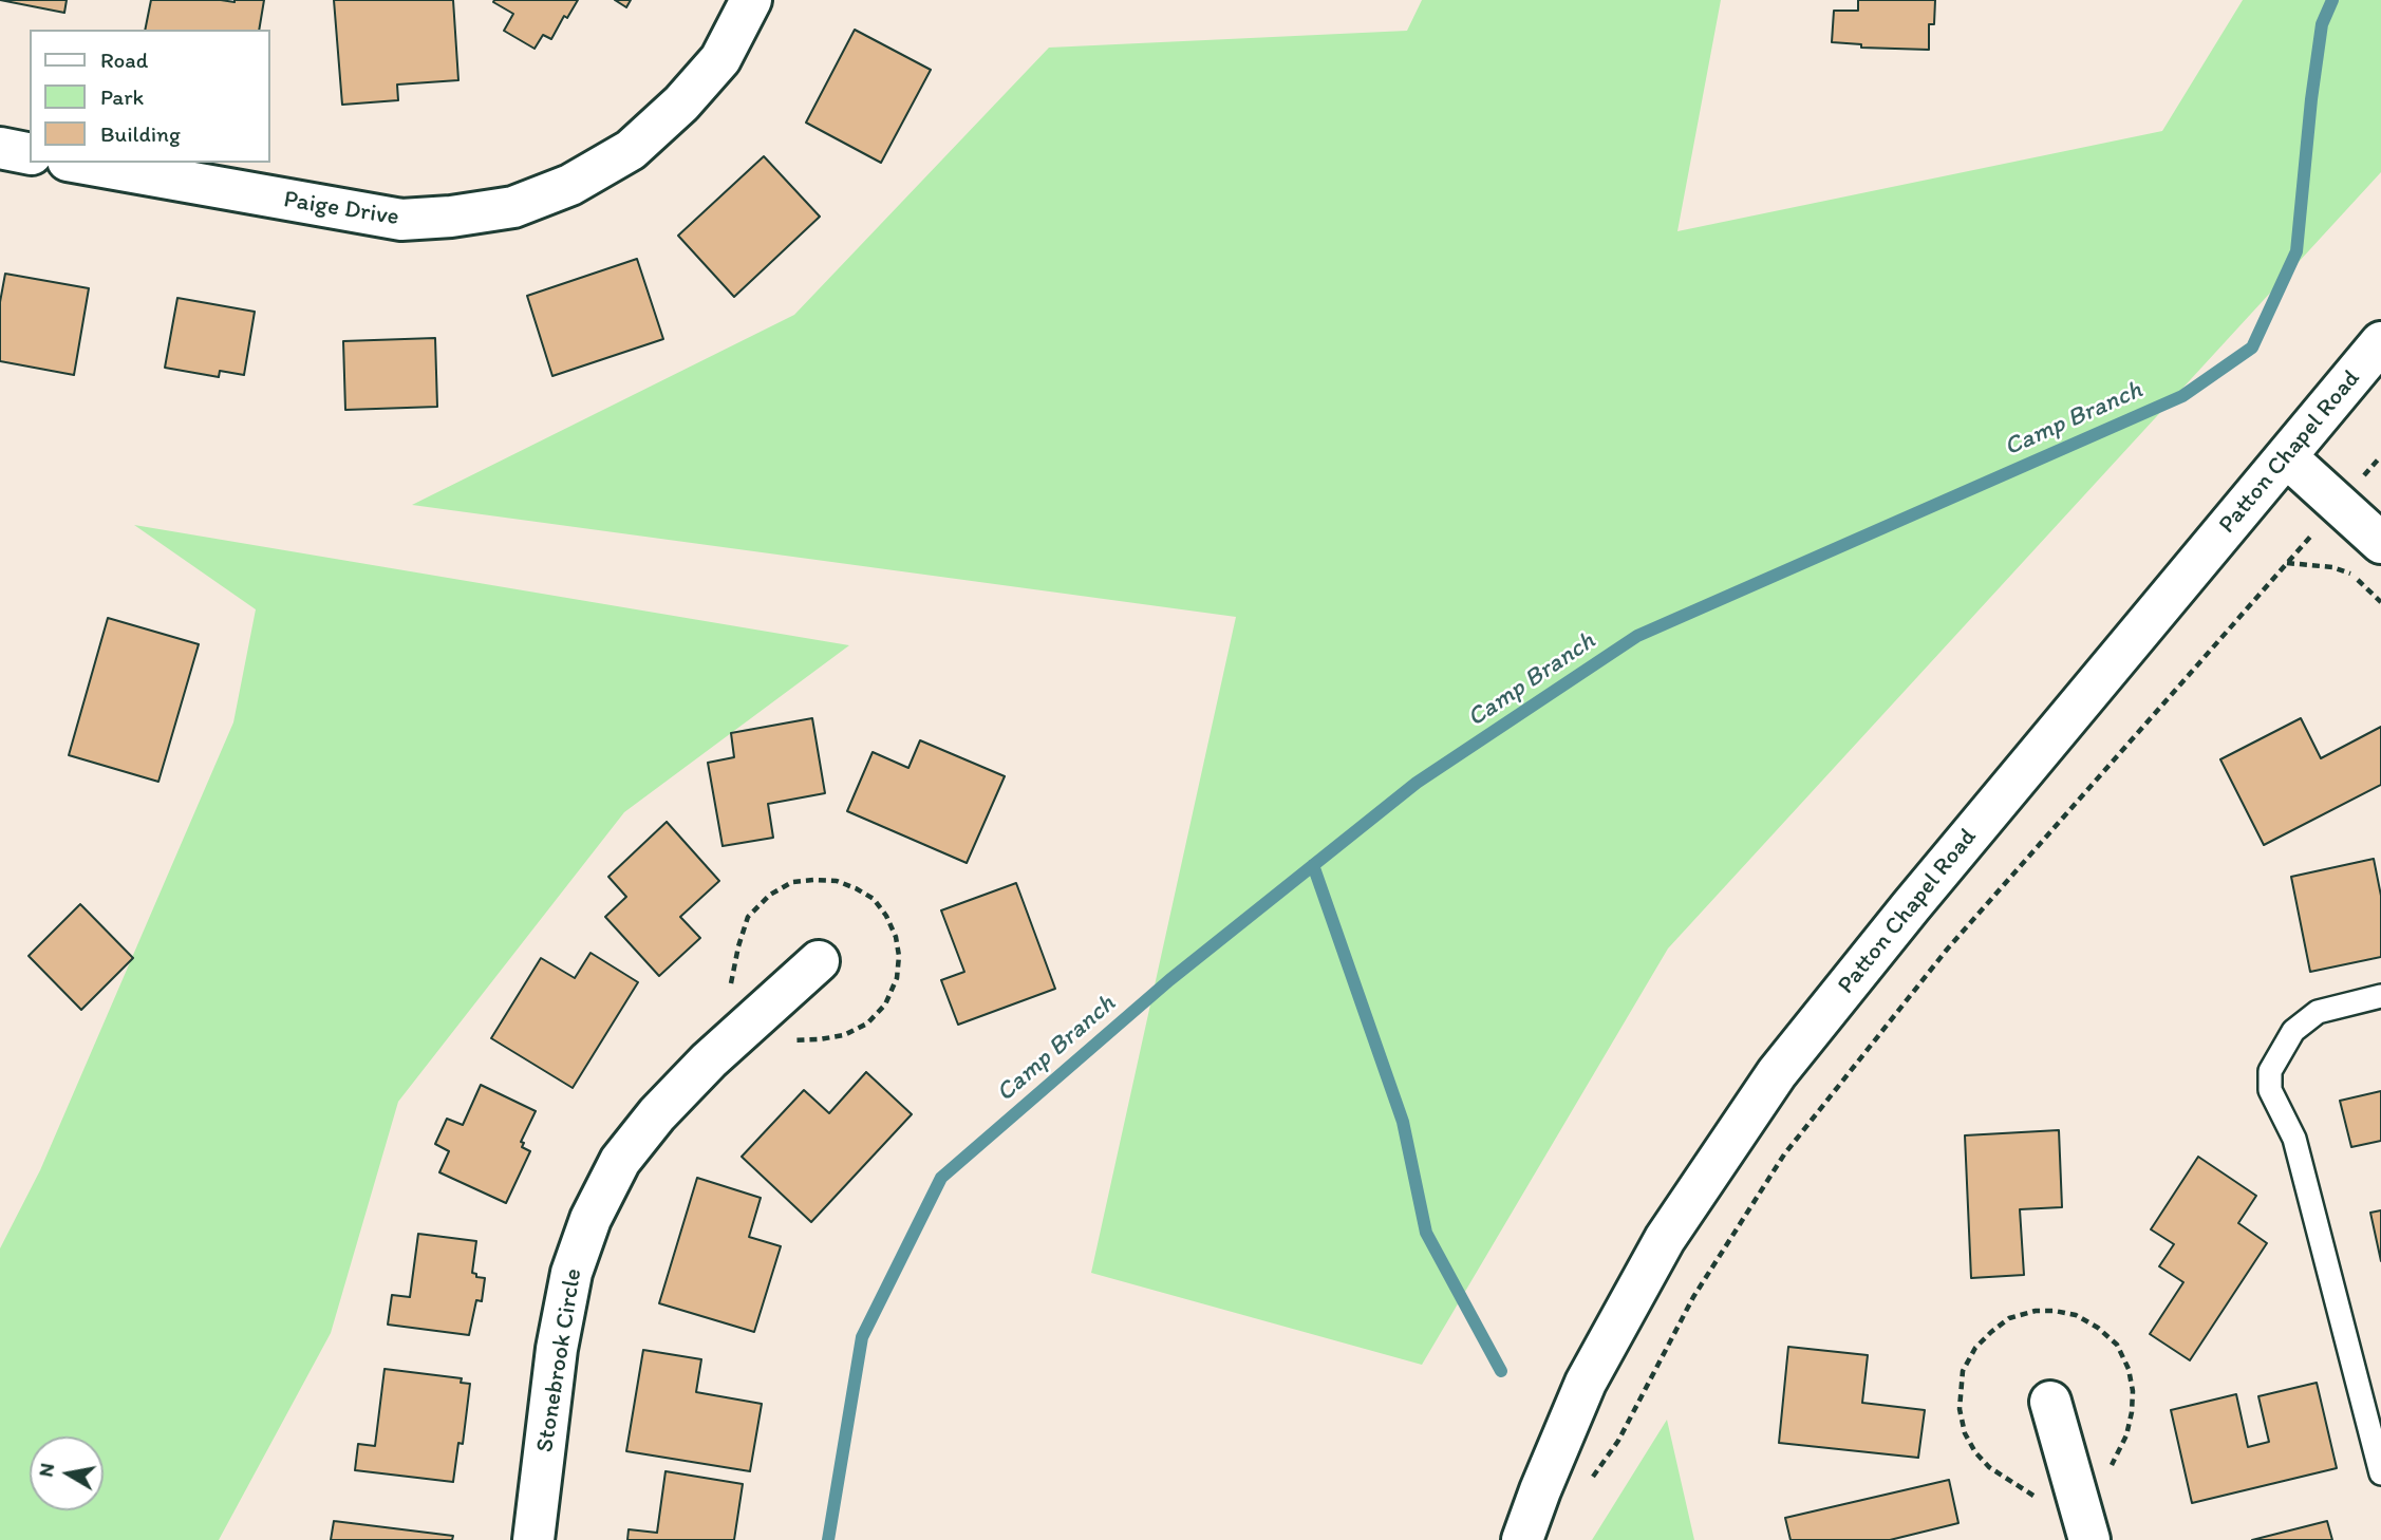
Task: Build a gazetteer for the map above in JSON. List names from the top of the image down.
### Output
{
  "streets": {
    "street": ["Paige Drive", "Patton Chapel Road", "Stonebrook Circle"]
  },
  "water": ["Camp Branch"],
  "legend": ["Road", "Park", "Building"],
  "north": "left"
}
